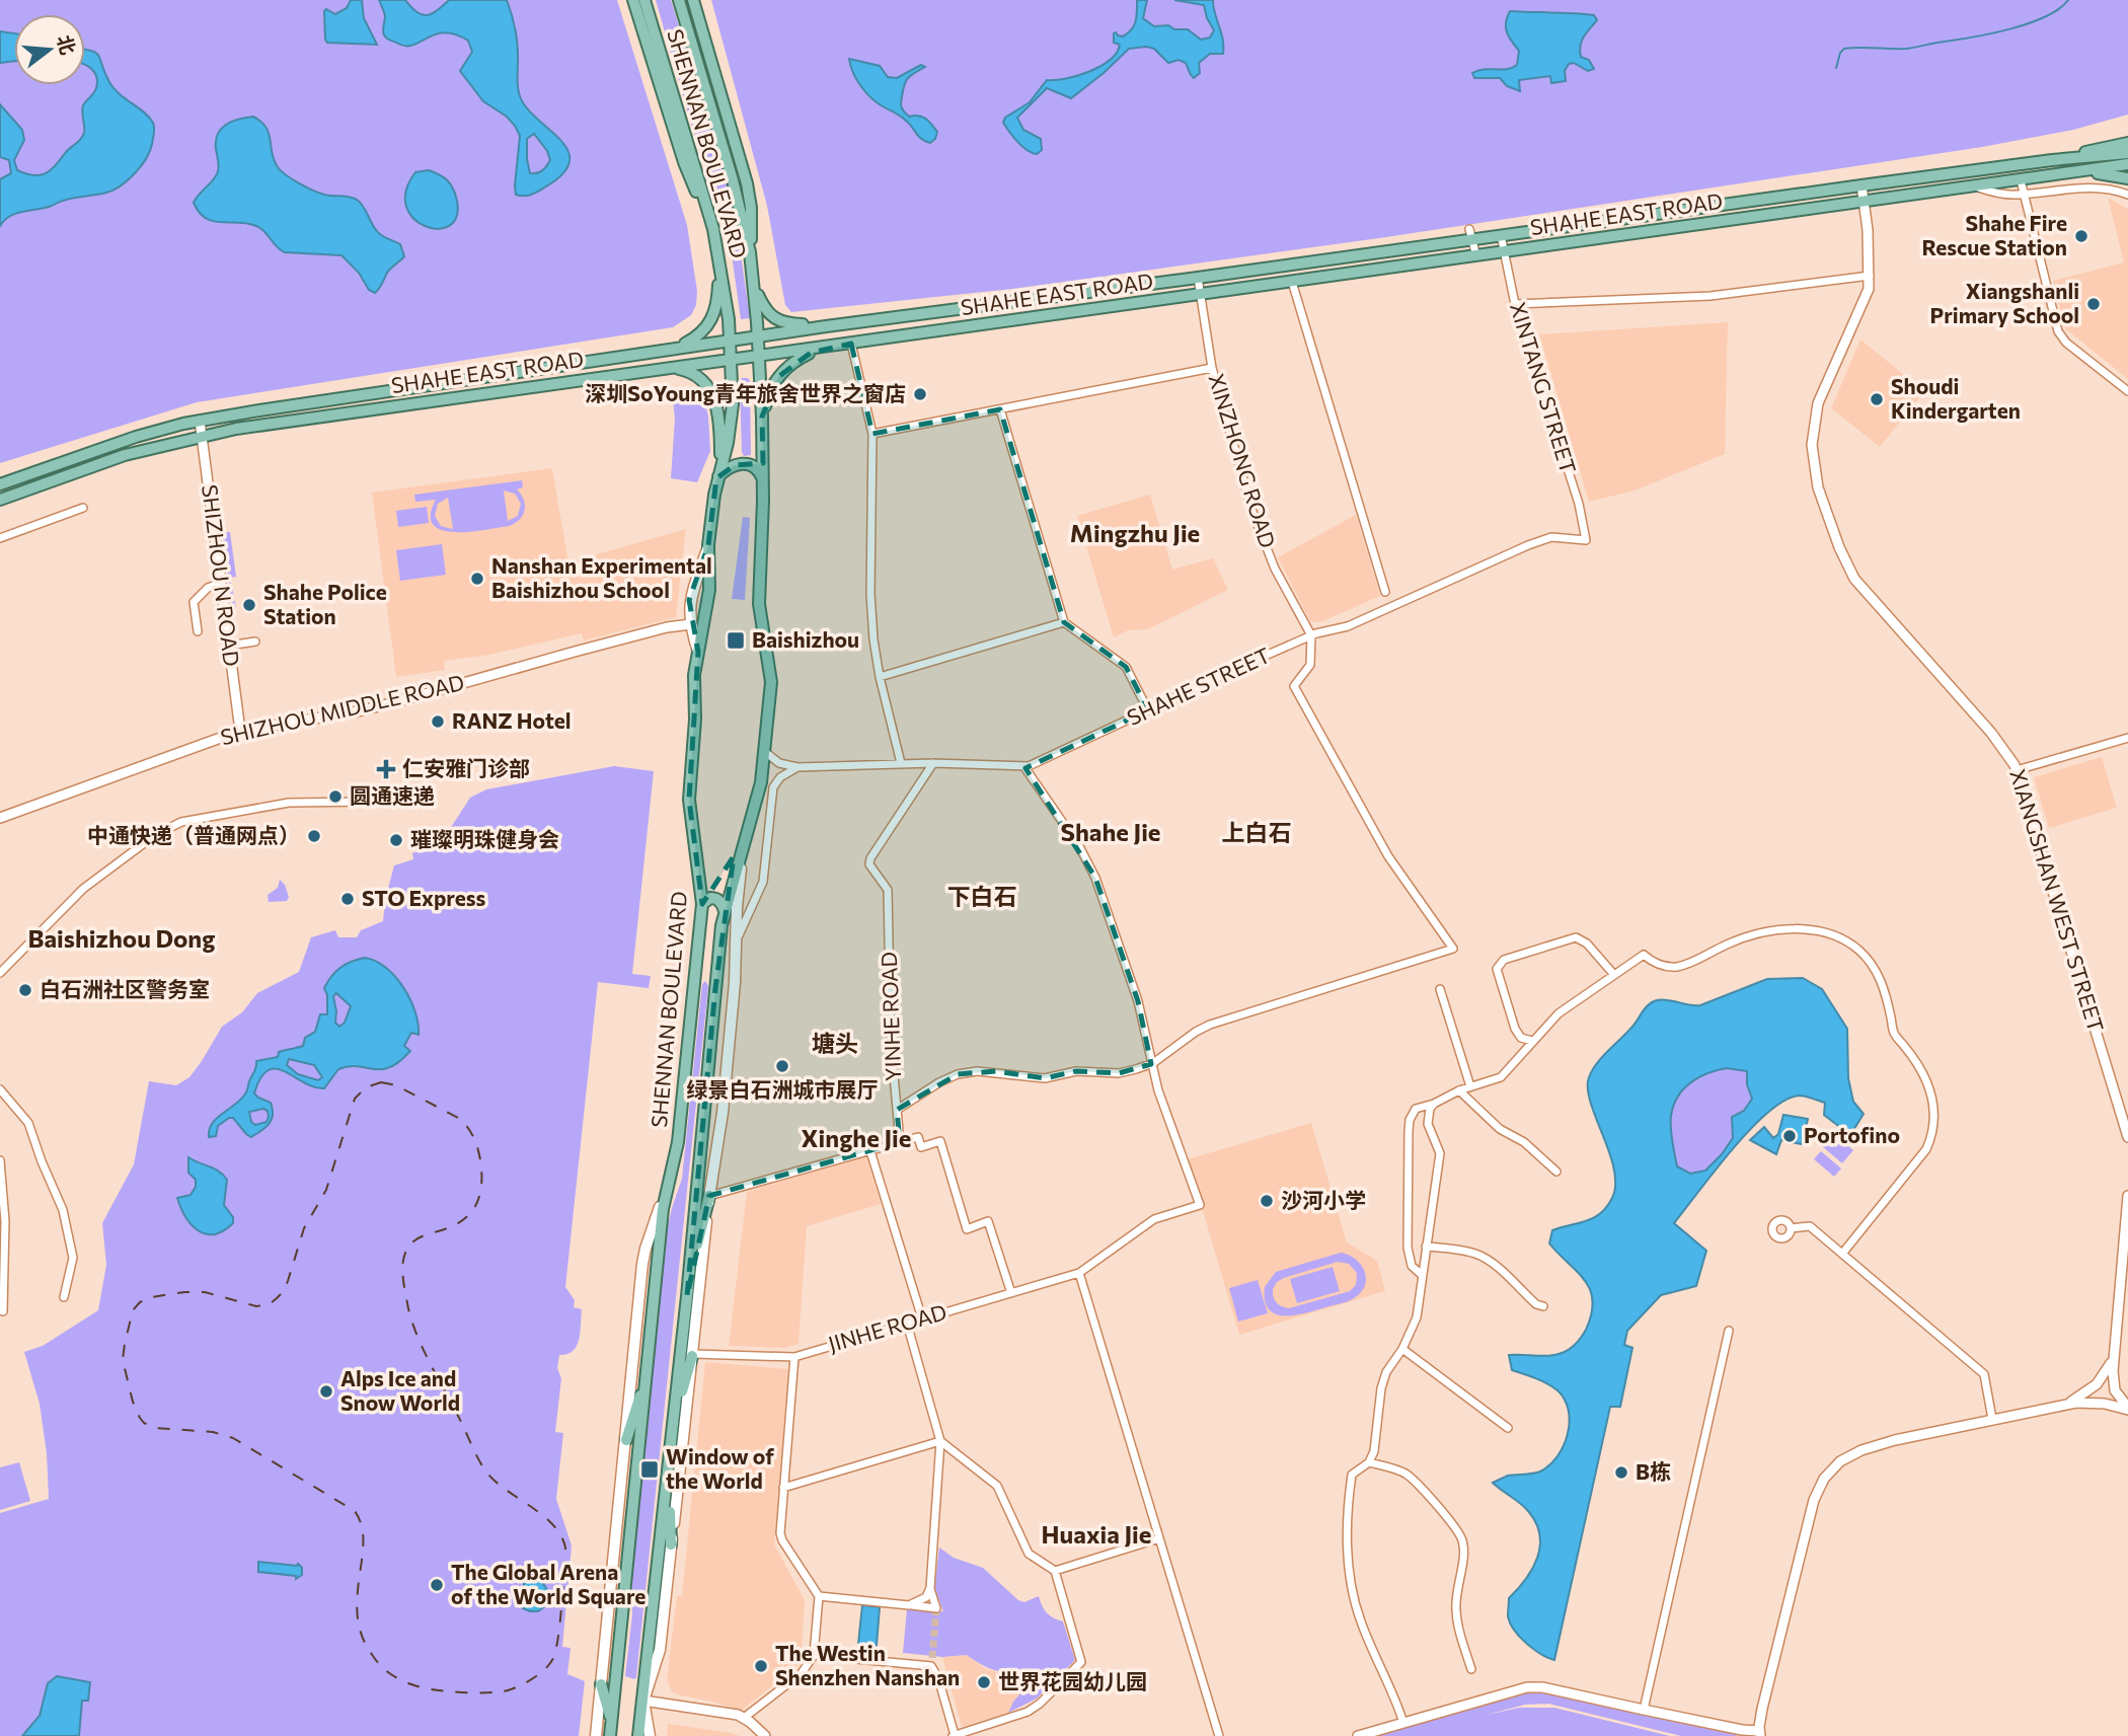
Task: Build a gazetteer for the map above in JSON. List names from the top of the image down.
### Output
{
  "streets": {
    "main road": ["SHENNAN BOULEVARD", "SHAHE EAST ROAD"],
    "street": [
      "XINTANG STREET",
      "XINZHONG ROAD",
      "SHIZHOU N ROAD",
      "SHAHE STREET",
      "SHIZHOU MIDDLE ROAD",
      "XIANGSHAN WEST STREET",
      "YINHE ROAD",
      "JINHE ROAD"
    ]
  },
  "crossings": [
    ["SHENNAN BOULEVARD", "SHAHE EAST ROAD"],
    ["SHAHE EAST ROAD", "XINTANG STREET"],
    ["SHAHE EAST ROAD", "XINZHONG ROAD"],
    ["SHAHE EAST ROAD", "SHIZHOU N ROAD"],
    ["SHAHE EAST ROAD", "XIANGSHAN WEST STREET"],
    ["XINTANG STREET", "SHAHE STREET"],
    ["XINZHONG ROAD", "SHAHE STREET"],
    ["SHIZHOU N ROAD", "SHIZHOU MIDDLE ROAD"],
    ["SHAHE STREET", "YINHE ROAD"]
  ],
  "districts": [
    "Mingzhu Jie",
    "Shahe Jie",
    "上白石",
    "下白石",
    "Baishizhou Dong",
    "塘头",
    "Xinghe Jie",
    "Huaxia Jie"
  ],
  "places": {
    "other": [
      "Shahe Fire Rescue Station",
      "Xiangshanli Primary School",
      "深圳SoYoung青年旅舍世界之窗店",
      "Shoudi Kindergarten",
      "Nanshan Experimental Baishizhou School",
      "Shahe Police Station",
      "RANZ Hotel",
      "圆通速递",
      "中通快递（普通网点）",
      "璀璨明珠健身会",
      "STO Express",
      "白石洲社区警务室",
      "绿景白石洲城市展厅",
      "Portofino",
      "沙河小学",
      "Alps Ice and Snow World",
      "B栋",
      "The Global Arena of the World Square",
      "The Westin Shenzhen Nanshan",
      "世界花园幼儿园"
    ],
    "transit": ["Baishizhou", "Window of the World"],
    "health": ["仁安雅门诊部"]
  },
  "north": "right"
}
